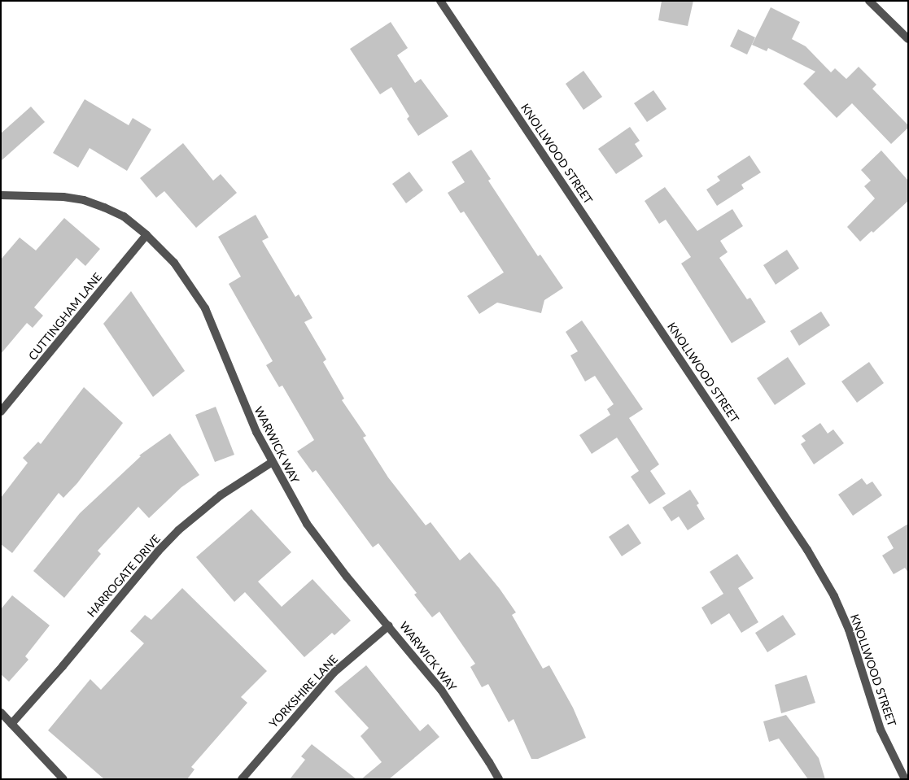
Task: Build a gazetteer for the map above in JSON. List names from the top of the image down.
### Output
{
  "streets": {
    "street": [
      "KNOLLWOOD STREET",
      "CUTTINGHAM LANE",
      "WARWICK WAY",
      "HARROGATE DRIVE",
      "YORKSHIRE LANE"
    ]
  },
  "crossings": [
    ["CUTTINGHAM LANE", "WARWICK WAY"],
    ["WARWICK WAY", "HARROGATE DRIVE"],
    ["WARWICK WAY", "YORKSHIRE LANE"]
  ]
}
